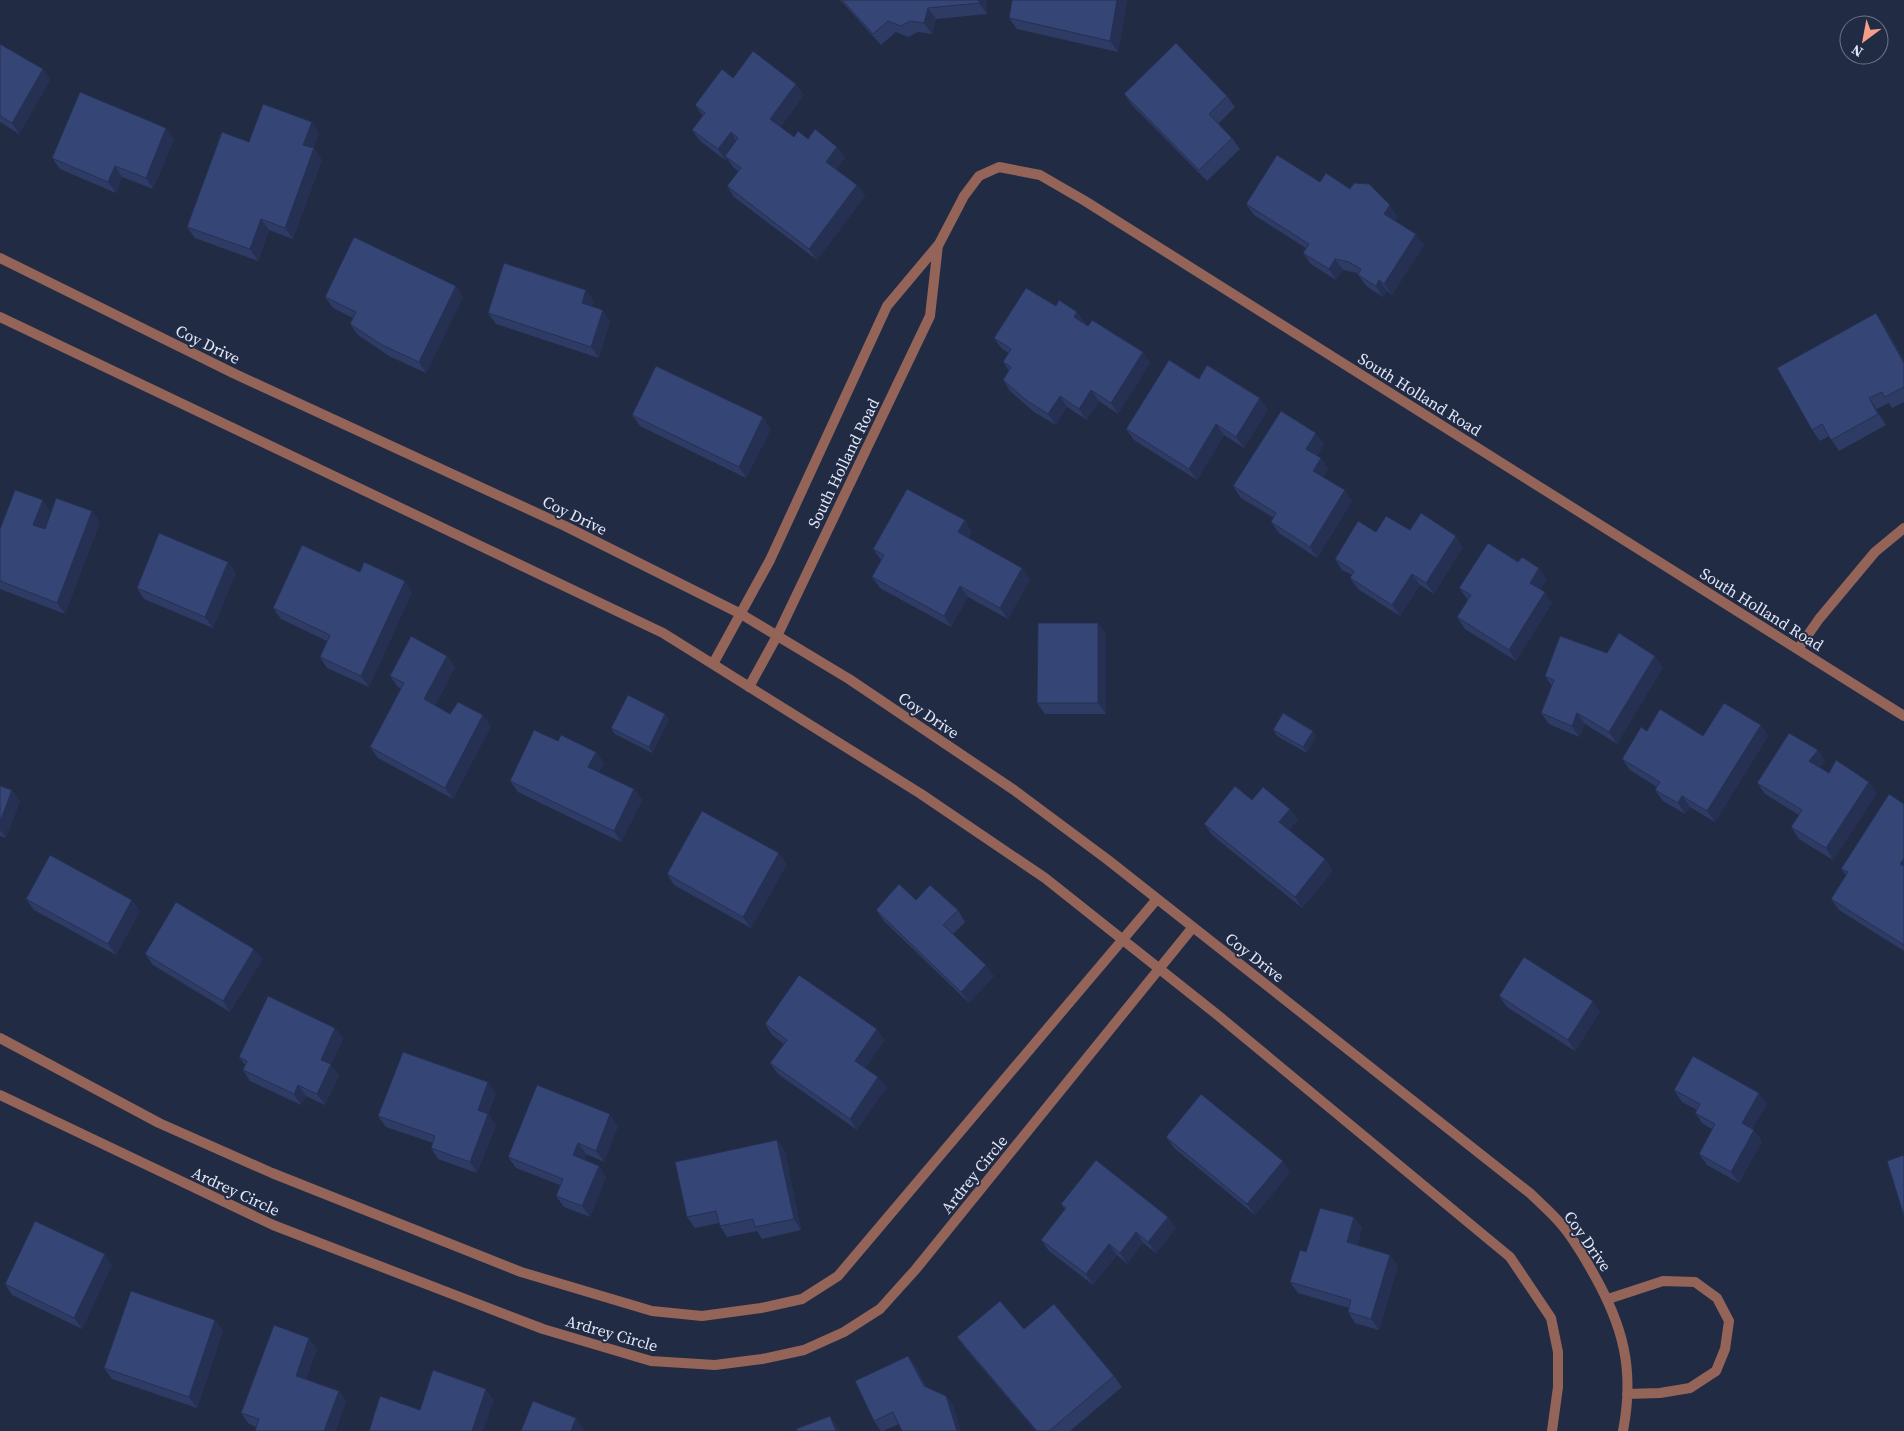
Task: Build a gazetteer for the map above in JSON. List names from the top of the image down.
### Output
{
  "streets": {
    "street": ["Coy Drive", "South Holland Road", "Ardrey Circle"]
  },
  "crossings": [
    ["Coy Drive", "South Holland Road"],
    ["Coy Drive", "Ardrey Circle"]
  ],
  "north": "bottom left"
}
